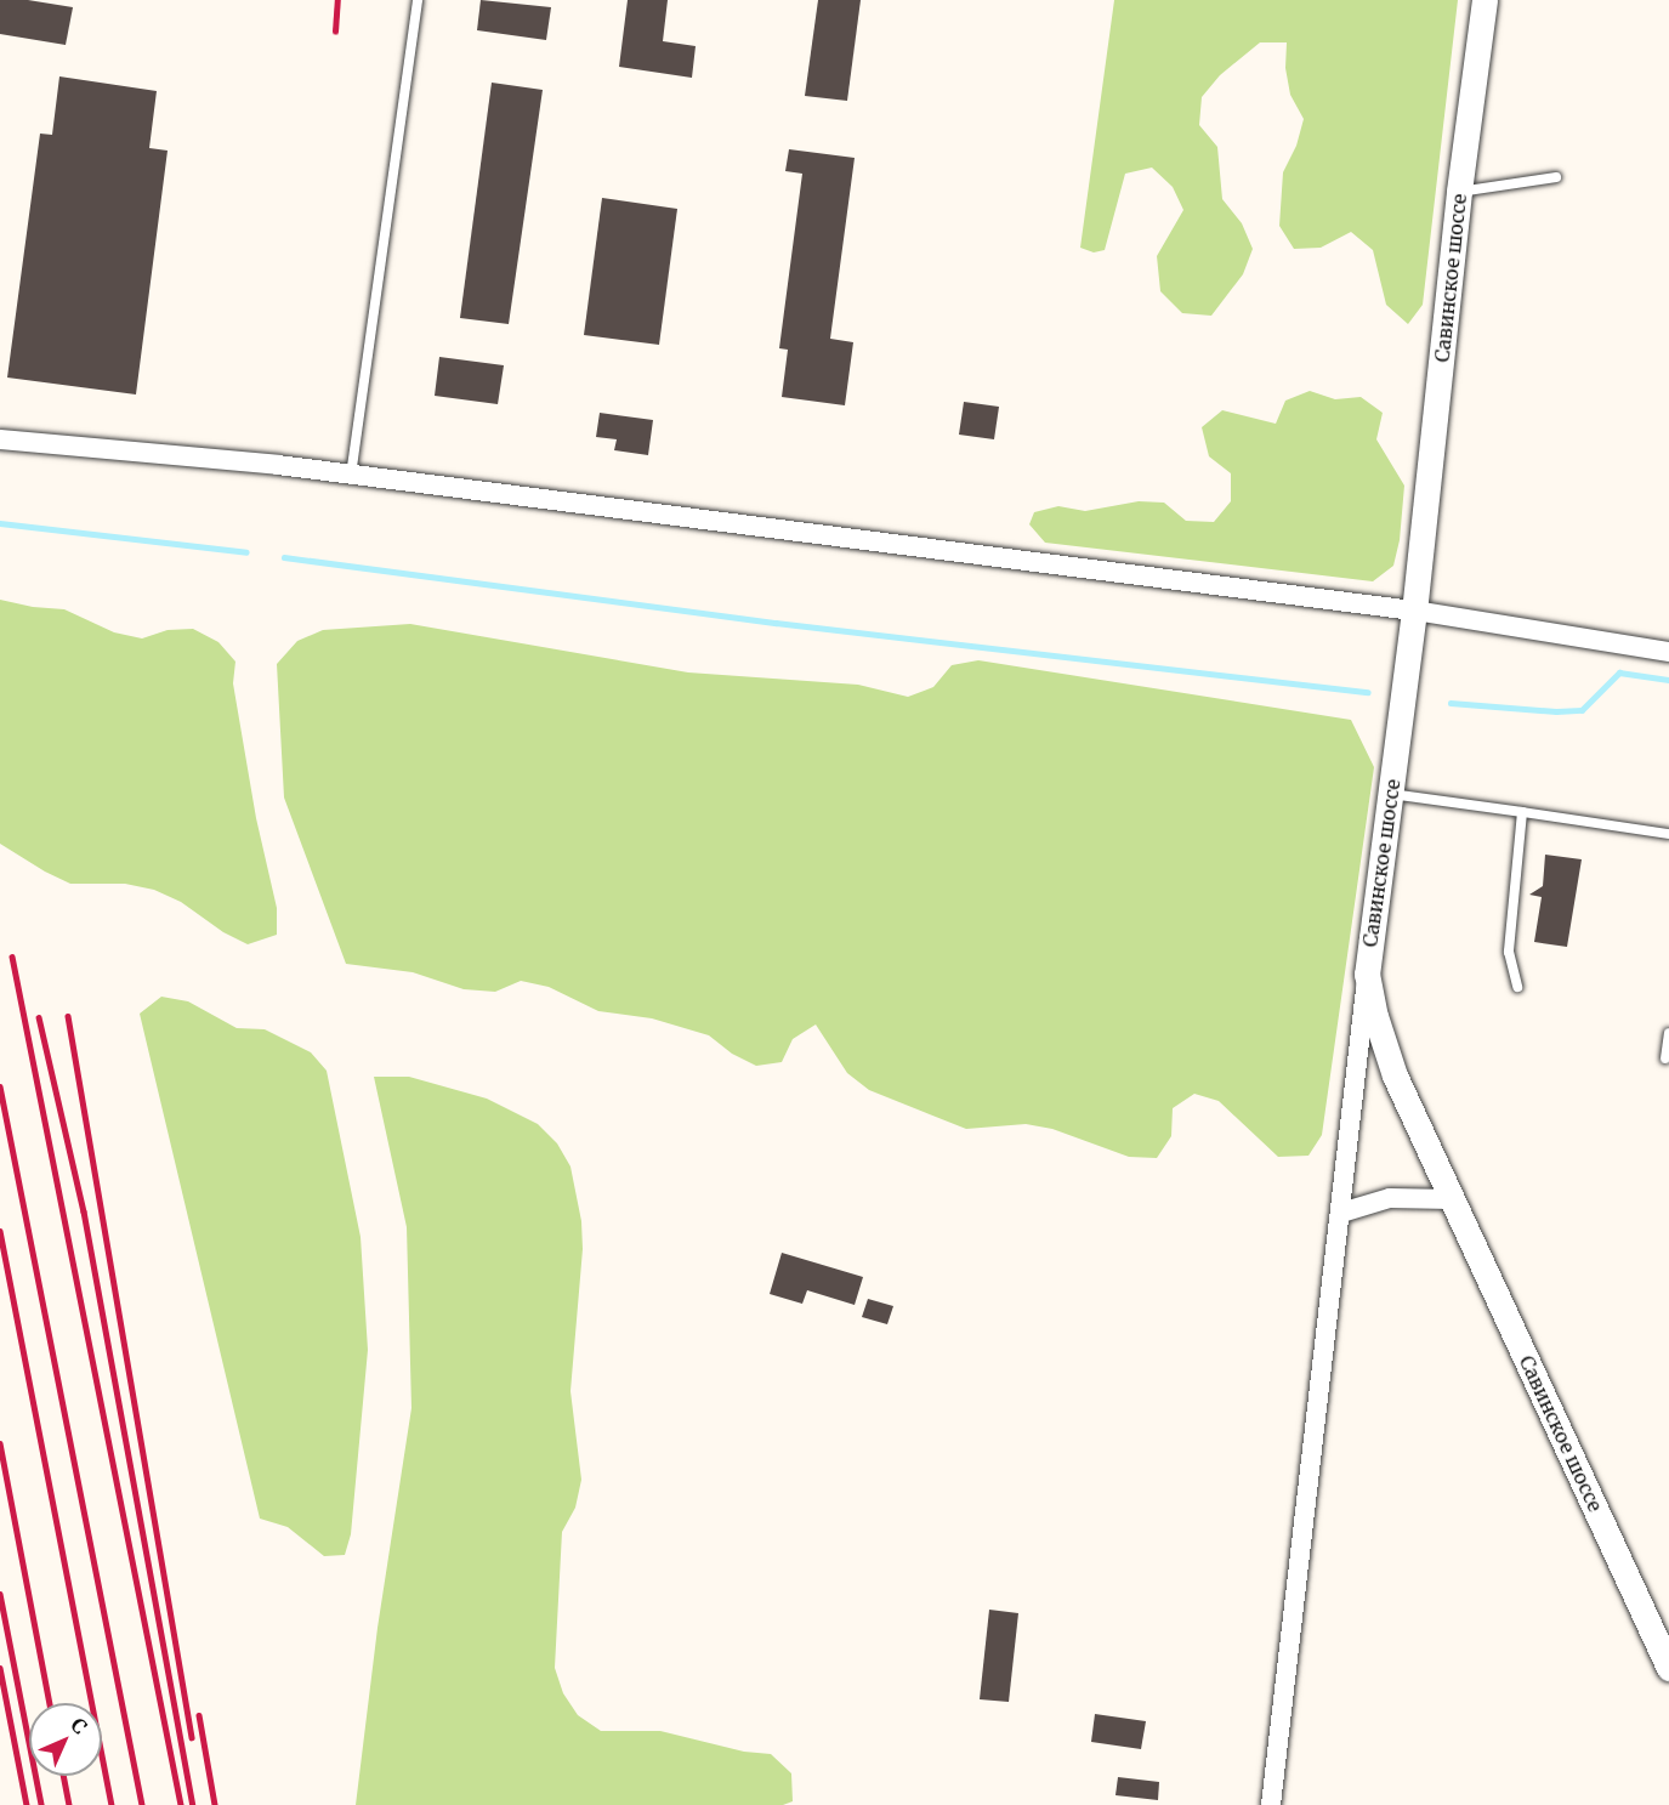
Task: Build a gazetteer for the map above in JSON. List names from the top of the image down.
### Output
{
  "streets": {
    "street": ["Савинское шоссе"]
  },
  "north": "top right"
}
